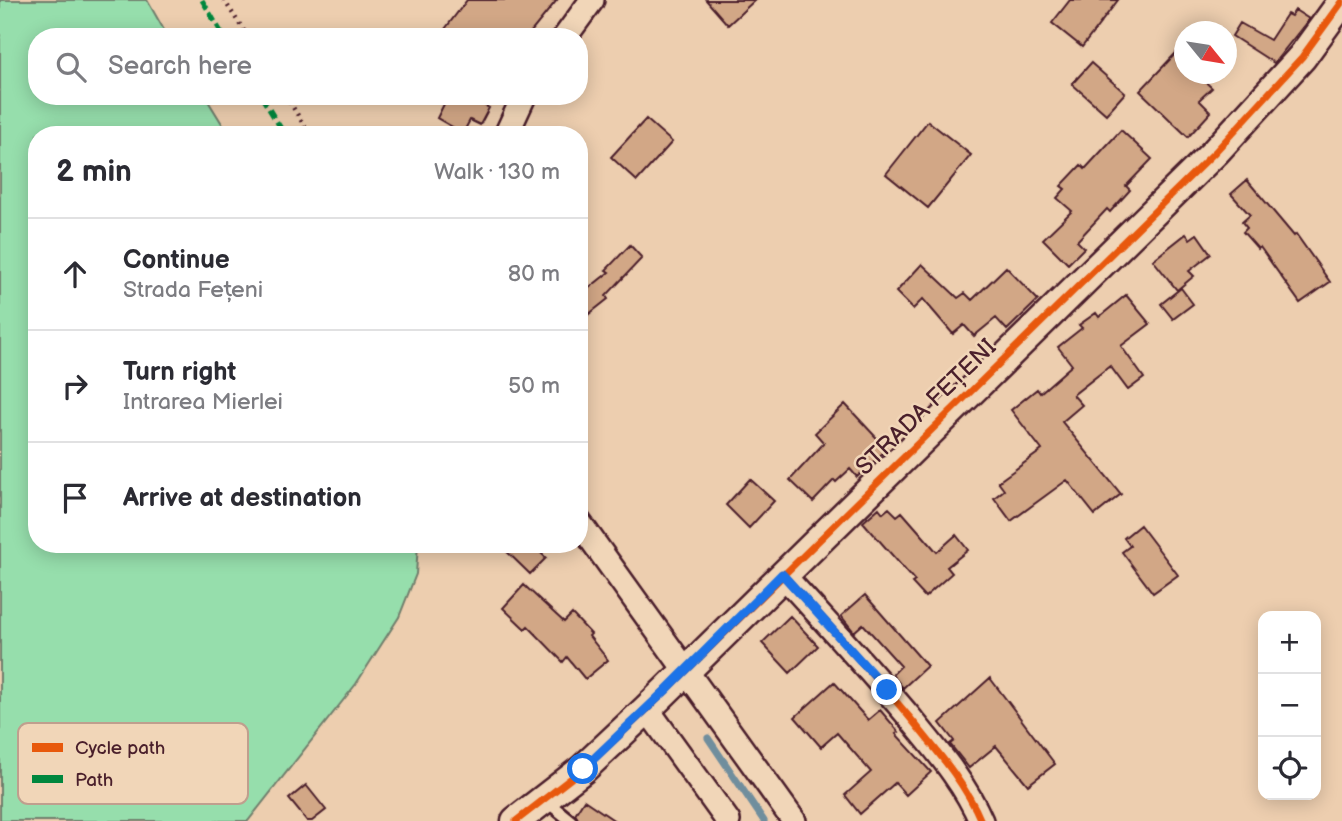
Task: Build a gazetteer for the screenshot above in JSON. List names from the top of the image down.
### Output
{
  "streets": {
    "street": ["STRADA FEȚENI"]
  },
  "legend": ["Cycle path", "Path"],
  "north": "bottom right",
  "page": {
    "search": "Search here",
    "heading": ["2 min", "Walk · 130 m"],
    "list": [
      ["Continue", "Strada Fețeni", "80 m"],
      ["Turn right", "Intrarea Mierlei", "50 m"],
      "Arrive at destination"
    ],
    "map_buttons": ["+", "−"]
  }
}
